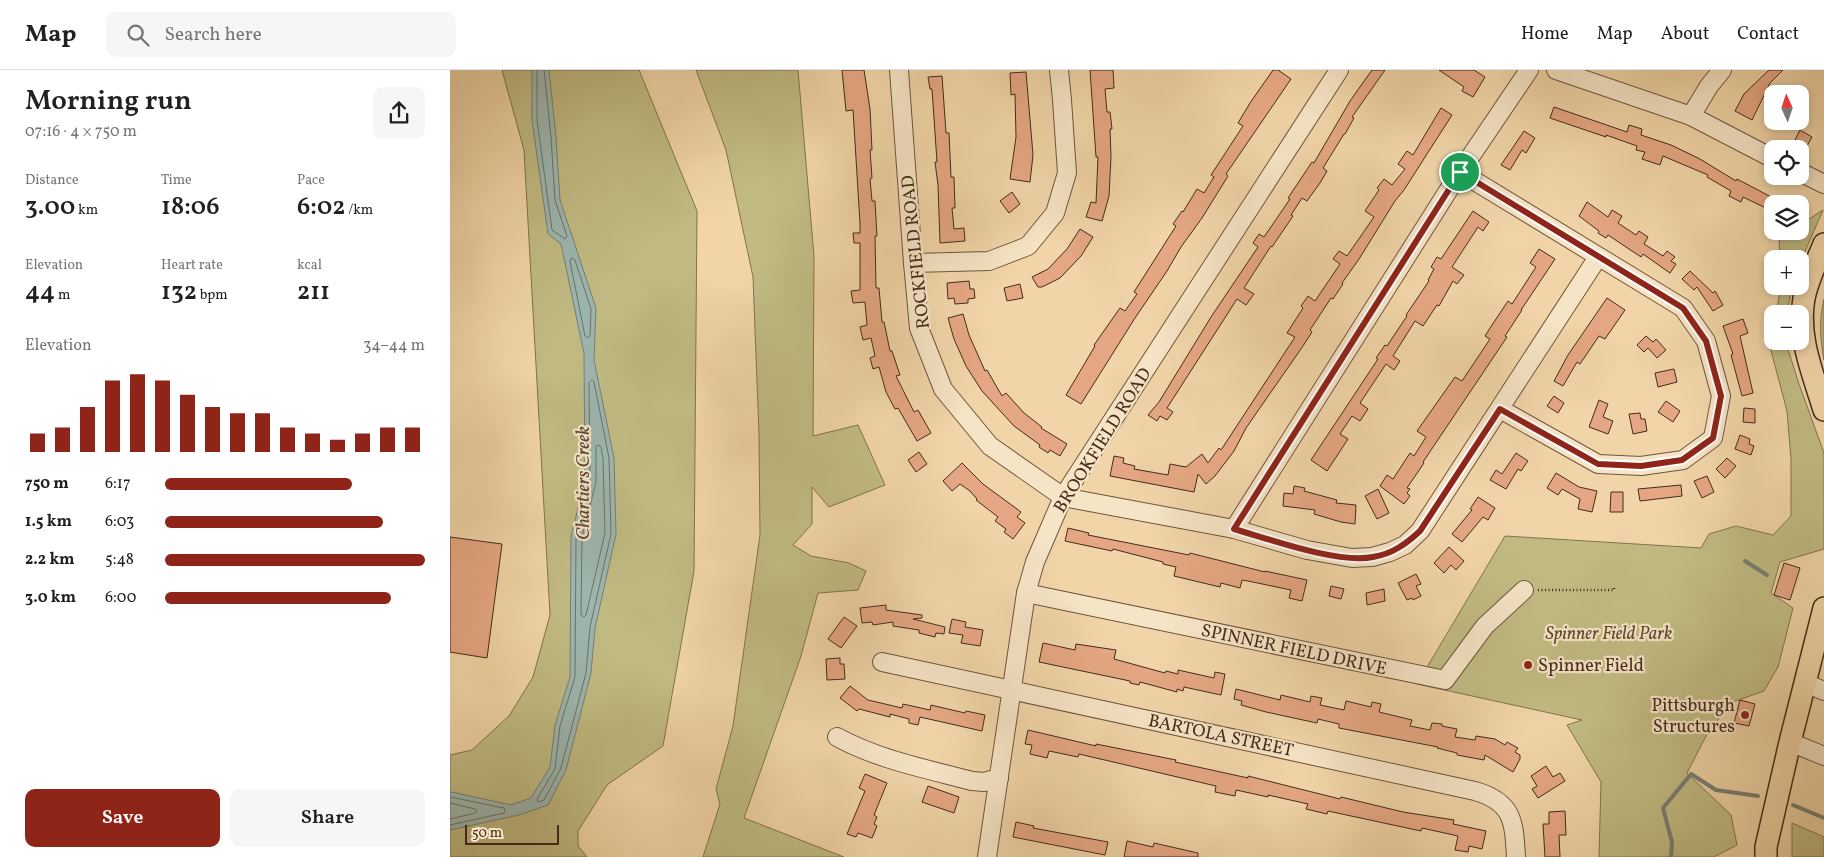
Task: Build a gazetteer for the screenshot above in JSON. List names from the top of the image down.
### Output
{
  "streets": {
    "street": [
      "ROCKFIELD ROAD",
      "BROOKFIELD ROAD",
      "SPINNER FIELD DRIVE",
      "BARTOLA STREET"
    ]
  },
  "crossings": [
    ["ROCKFIELD ROAD", "BROOKFIELD ROAD"],
    ["BROOKFIELD ROAD", "SPINNER FIELD DRIVE"],
    ["BROOKFIELD ROAD", "BARTOLA STREET"]
  ],
  "water": ["Chartiers Creek"],
  "parks": ["Spinner Field Park"],
  "places": ["Spinner Field", "Pittsburgh Structures"],
  "scale_bar": "50 m",
  "north": "top",
  "page": {
    "header": "Map",
    "search": "Search here",
    "nav": [
      "Home",
      "Map",
      "About",
      "Contact"
    ],
    "heading": ["Morning run", "07:16 · 4 × 750 m"],
    "map_buttons": ["+", "−"],
    "stats": [
      ["Distance", "3.00 km"],
      ["Time", "18:06"],
      ["Pace", "6:02 /km"],
      ["Elevation", "44 m"],
      ["Heart rate", "132 bpm"],
      ["kcal", "211"]
    ],
    "chart": ["Elevation", "34–44 m"],
    "list": [
      {
        "name": "750 m",
        "note": "6:17"
      },
      {
        "name": "1.5 km",
        "note": "6:03"
      },
      {
        "name": "2.2 km",
        "note": "5:48"
      },
      {
        "name": "3.0 km",
        "note": "6:00"
      }
    ],
    "buttons": ["Save", "Share"],
    "scale": "50 m"
  }
}
